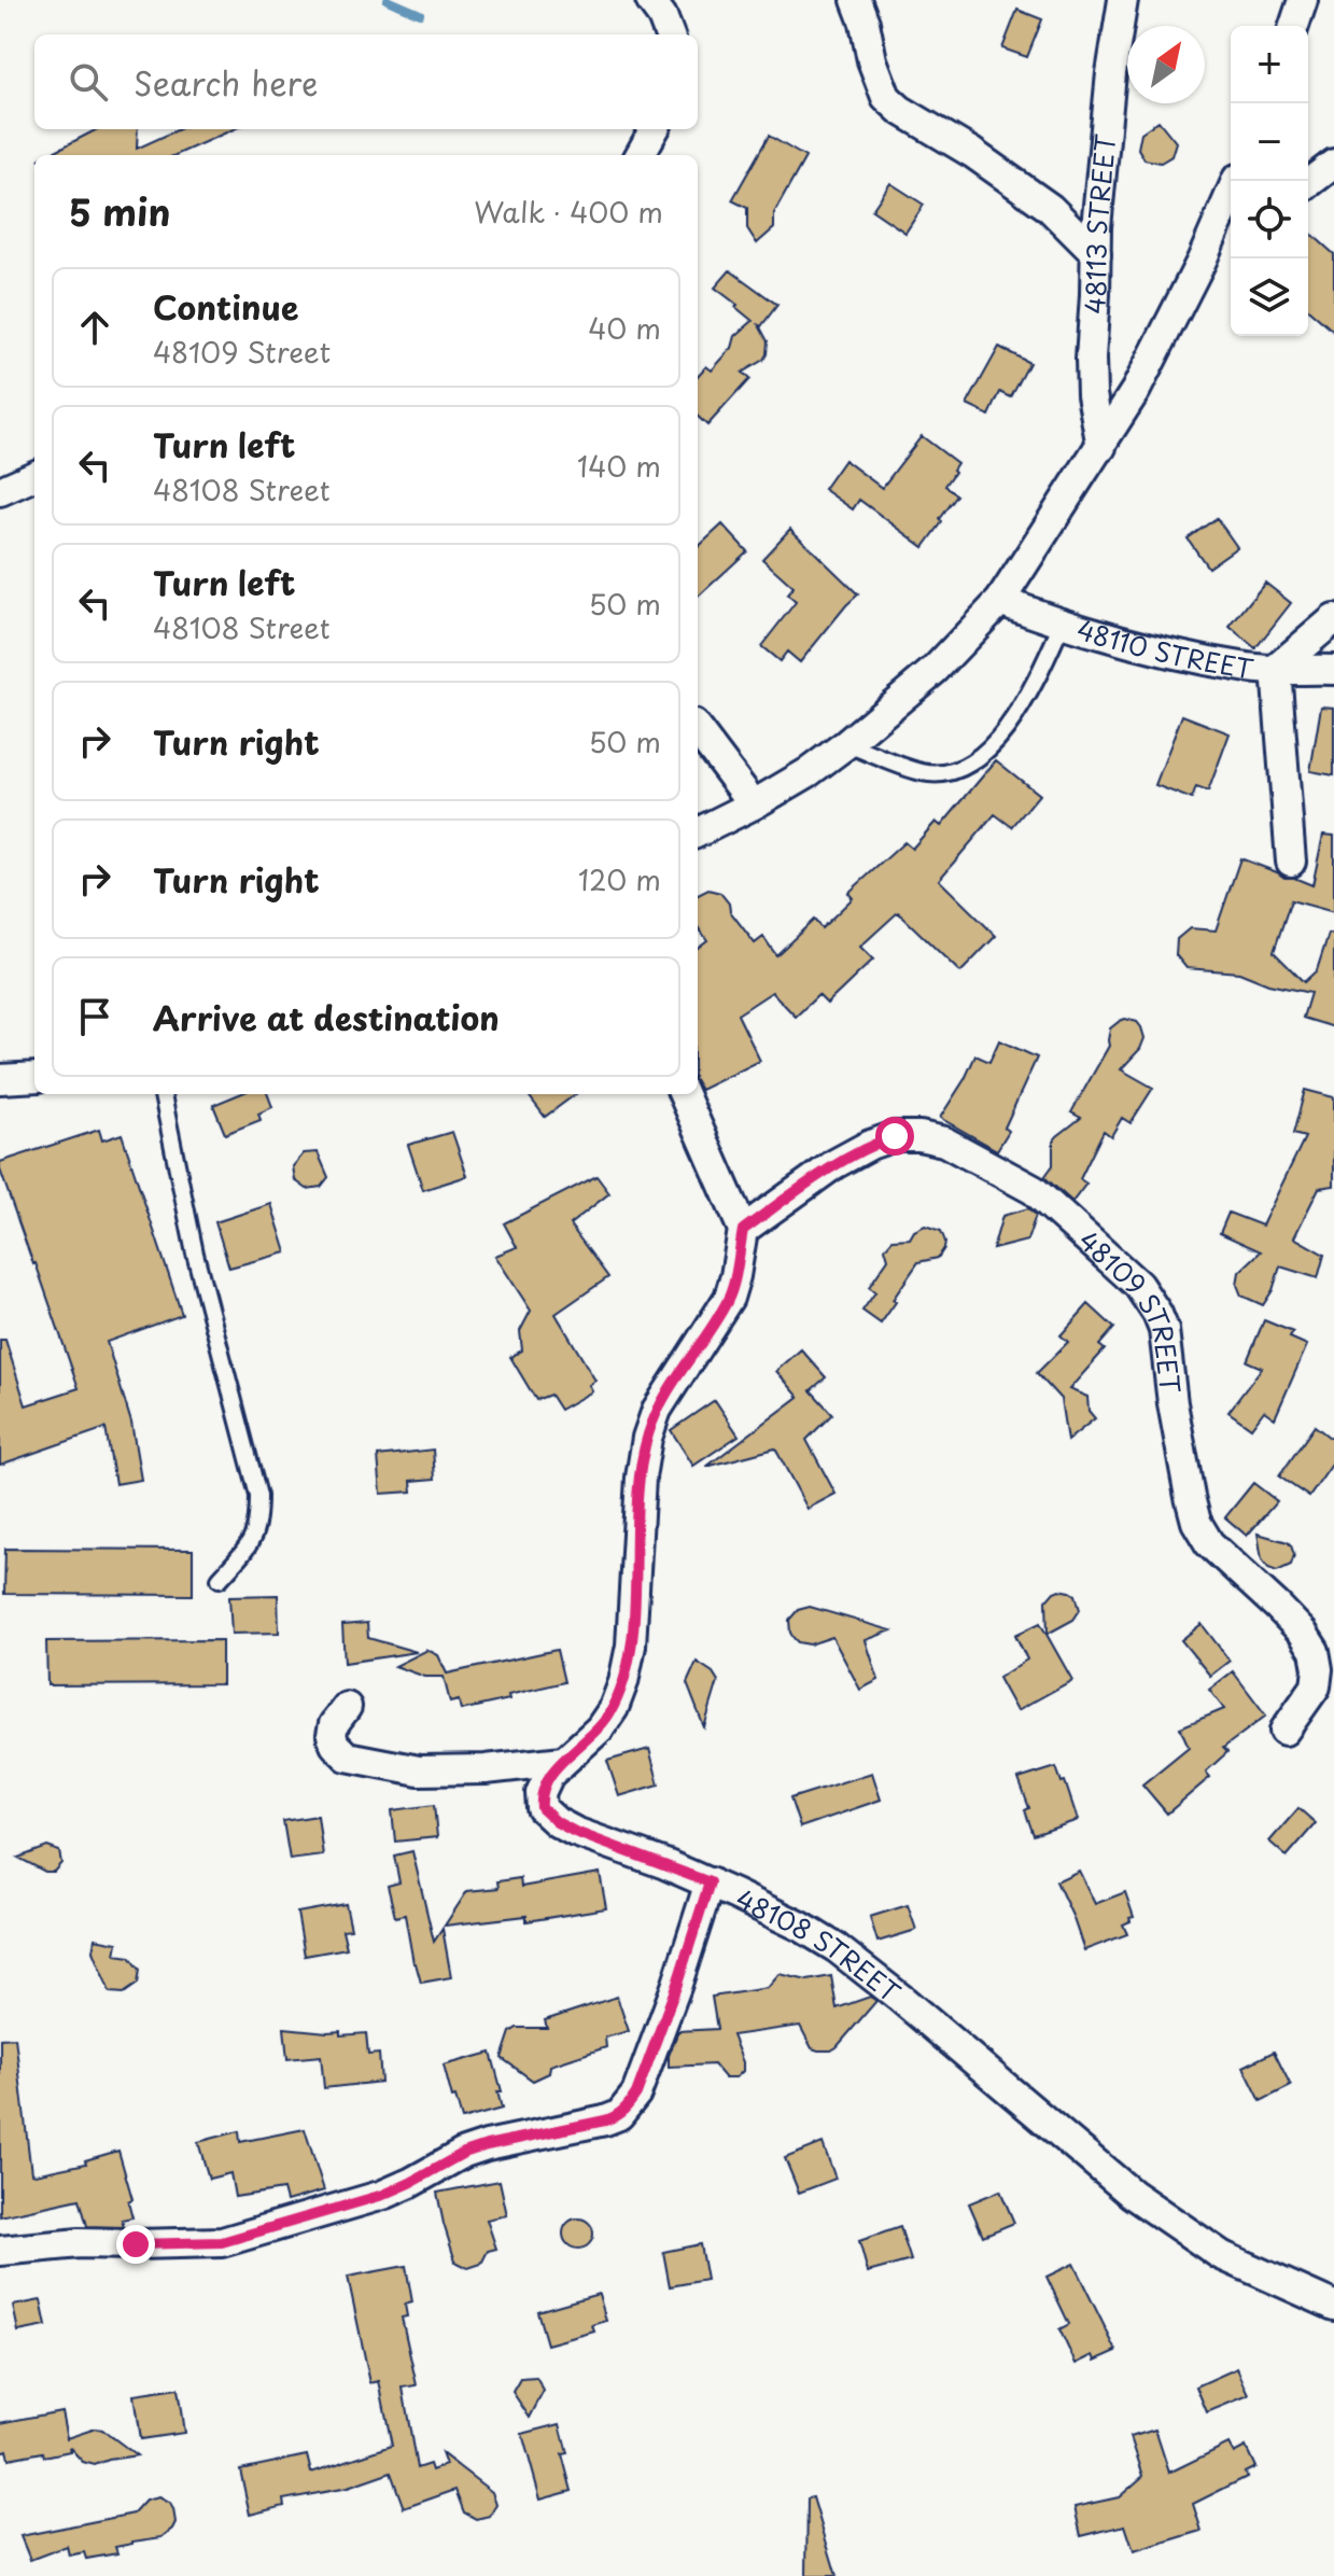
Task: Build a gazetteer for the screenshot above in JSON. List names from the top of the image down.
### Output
{
  "streets": {
    "street": [
      "48113 STREET",
      "48110 STREET",
      "48109 STREET",
      "48108 STREET"
    ]
  },
  "crossings": [
    ["48109 STREET", "48108 STREET"]
  ],
  "north": "top right",
  "page": {
    "map_buttons": ["+", "−"],
    "search": "Search here",
    "heading": ["5 min", "Walk · 400 m"],
    "list": [
      ["Continue", "48109 Street", "40 m"],
      ["Turn left", "48108 Street", "140 m"],
      ["Turn left", "48108 Street", "50 m"],
      ["Turn right", "50 m"],
      ["Turn right", "120 m"],
      "Arrive at destination"
    ]
  }
}
